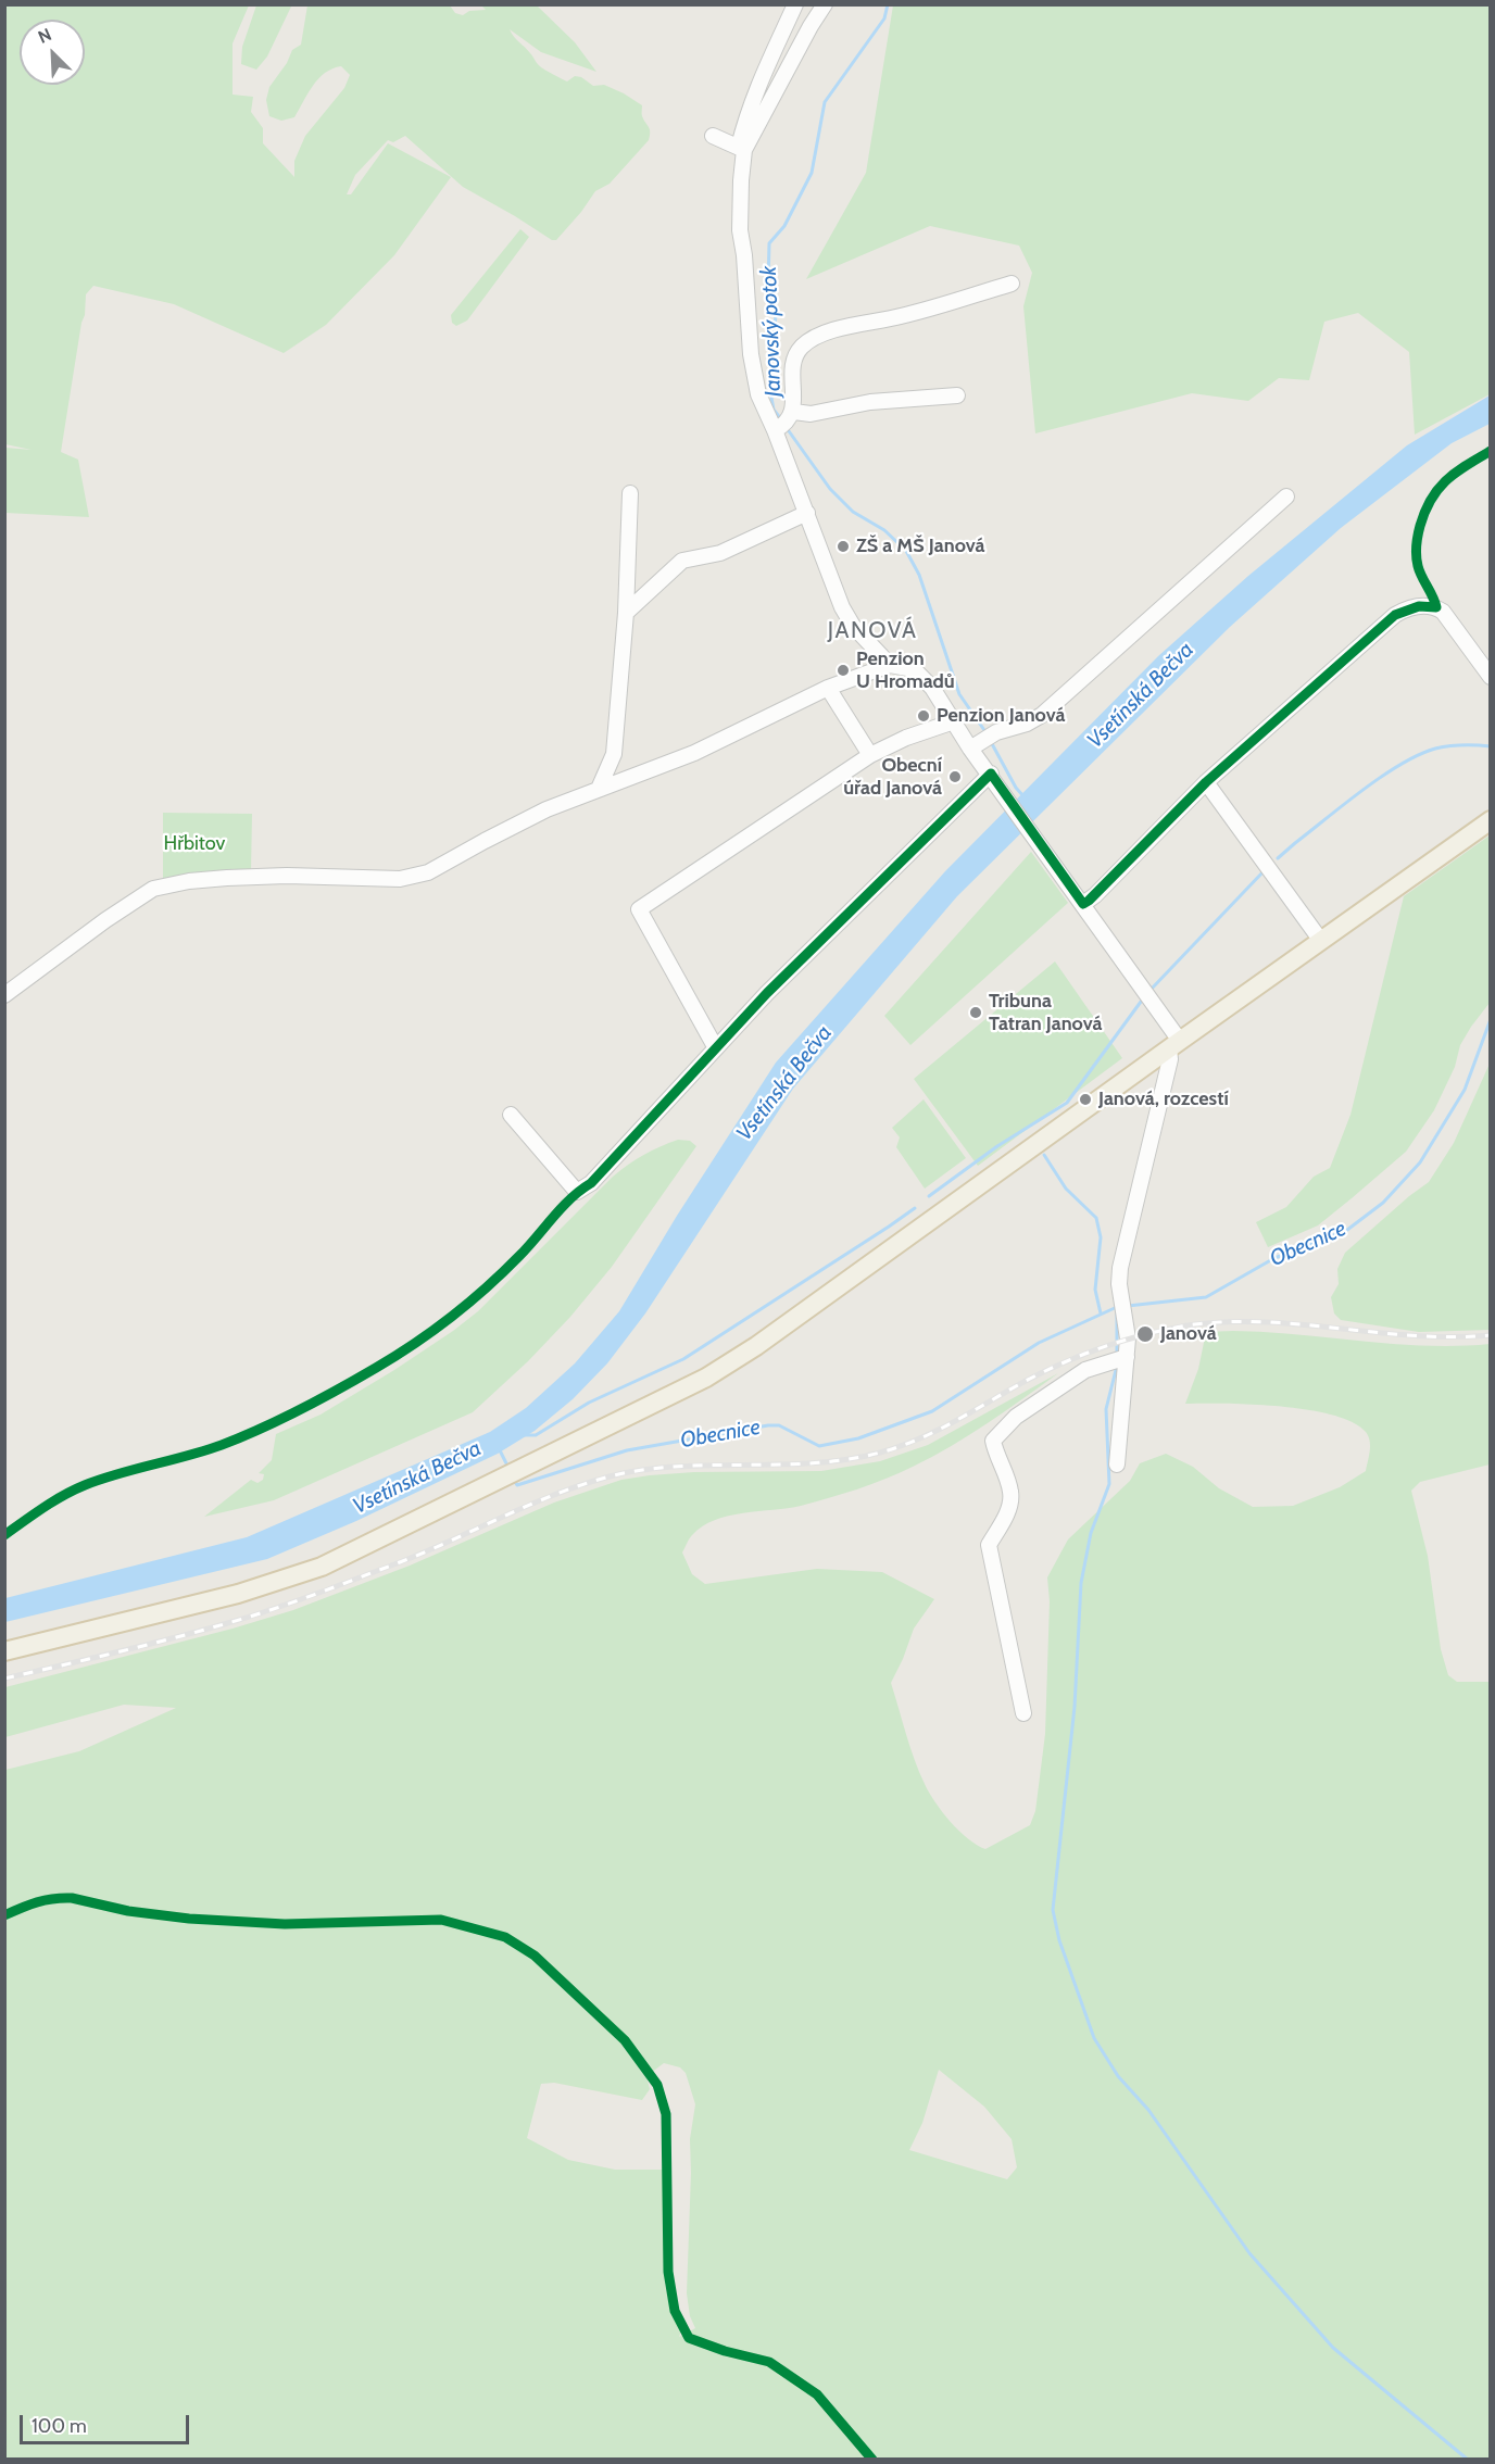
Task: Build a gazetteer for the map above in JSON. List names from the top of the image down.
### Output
{
  "districts": ["JANOVÁ"],
  "water": ["Janovský potok", "Vsetínská Bečva", "Obecnice"],
  "parks": ["Hřbitov"],
  "places": [
    "ZŠ a MŠ Janová",
    "Penzion U Hromadů",
    "Penzion Janová",
    "Obecní úřad Janová",
    "Tribuna Tatran Janová",
    "Janová, rozcestí",
    "Janová"
  ],
  "scale_bar": "100 m",
  "north": "top left"
}
